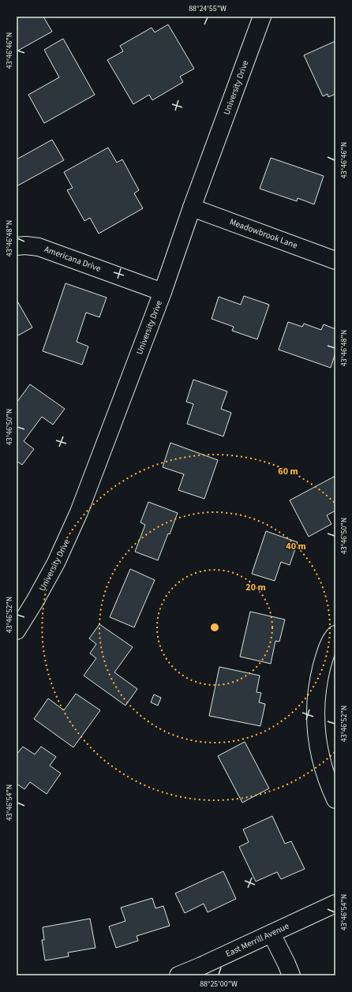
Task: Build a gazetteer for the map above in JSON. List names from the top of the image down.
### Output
{
  "streets": {
    "street": [
      "University Drive",
      "Meadowbrook Lane",
      "Americana Drive",
      "East Merrill Avenue"
    ]
  },
  "crossings": [
    ["University Drive", "Meadowbrook Lane"],
    ["University Drive", "Americana Drive"]
  ],
  "coordinates": [
    "88°24'55\"W",
    "43°46'46\"N",
    "43°46'48\"N",
    "43°46'50\"N",
    "43°46'52\"N",
    "43°46'54\"N",
    "88°25'00\"W"
  ],
  "rings": ["60 m", "40 m", "20 m"]
}
